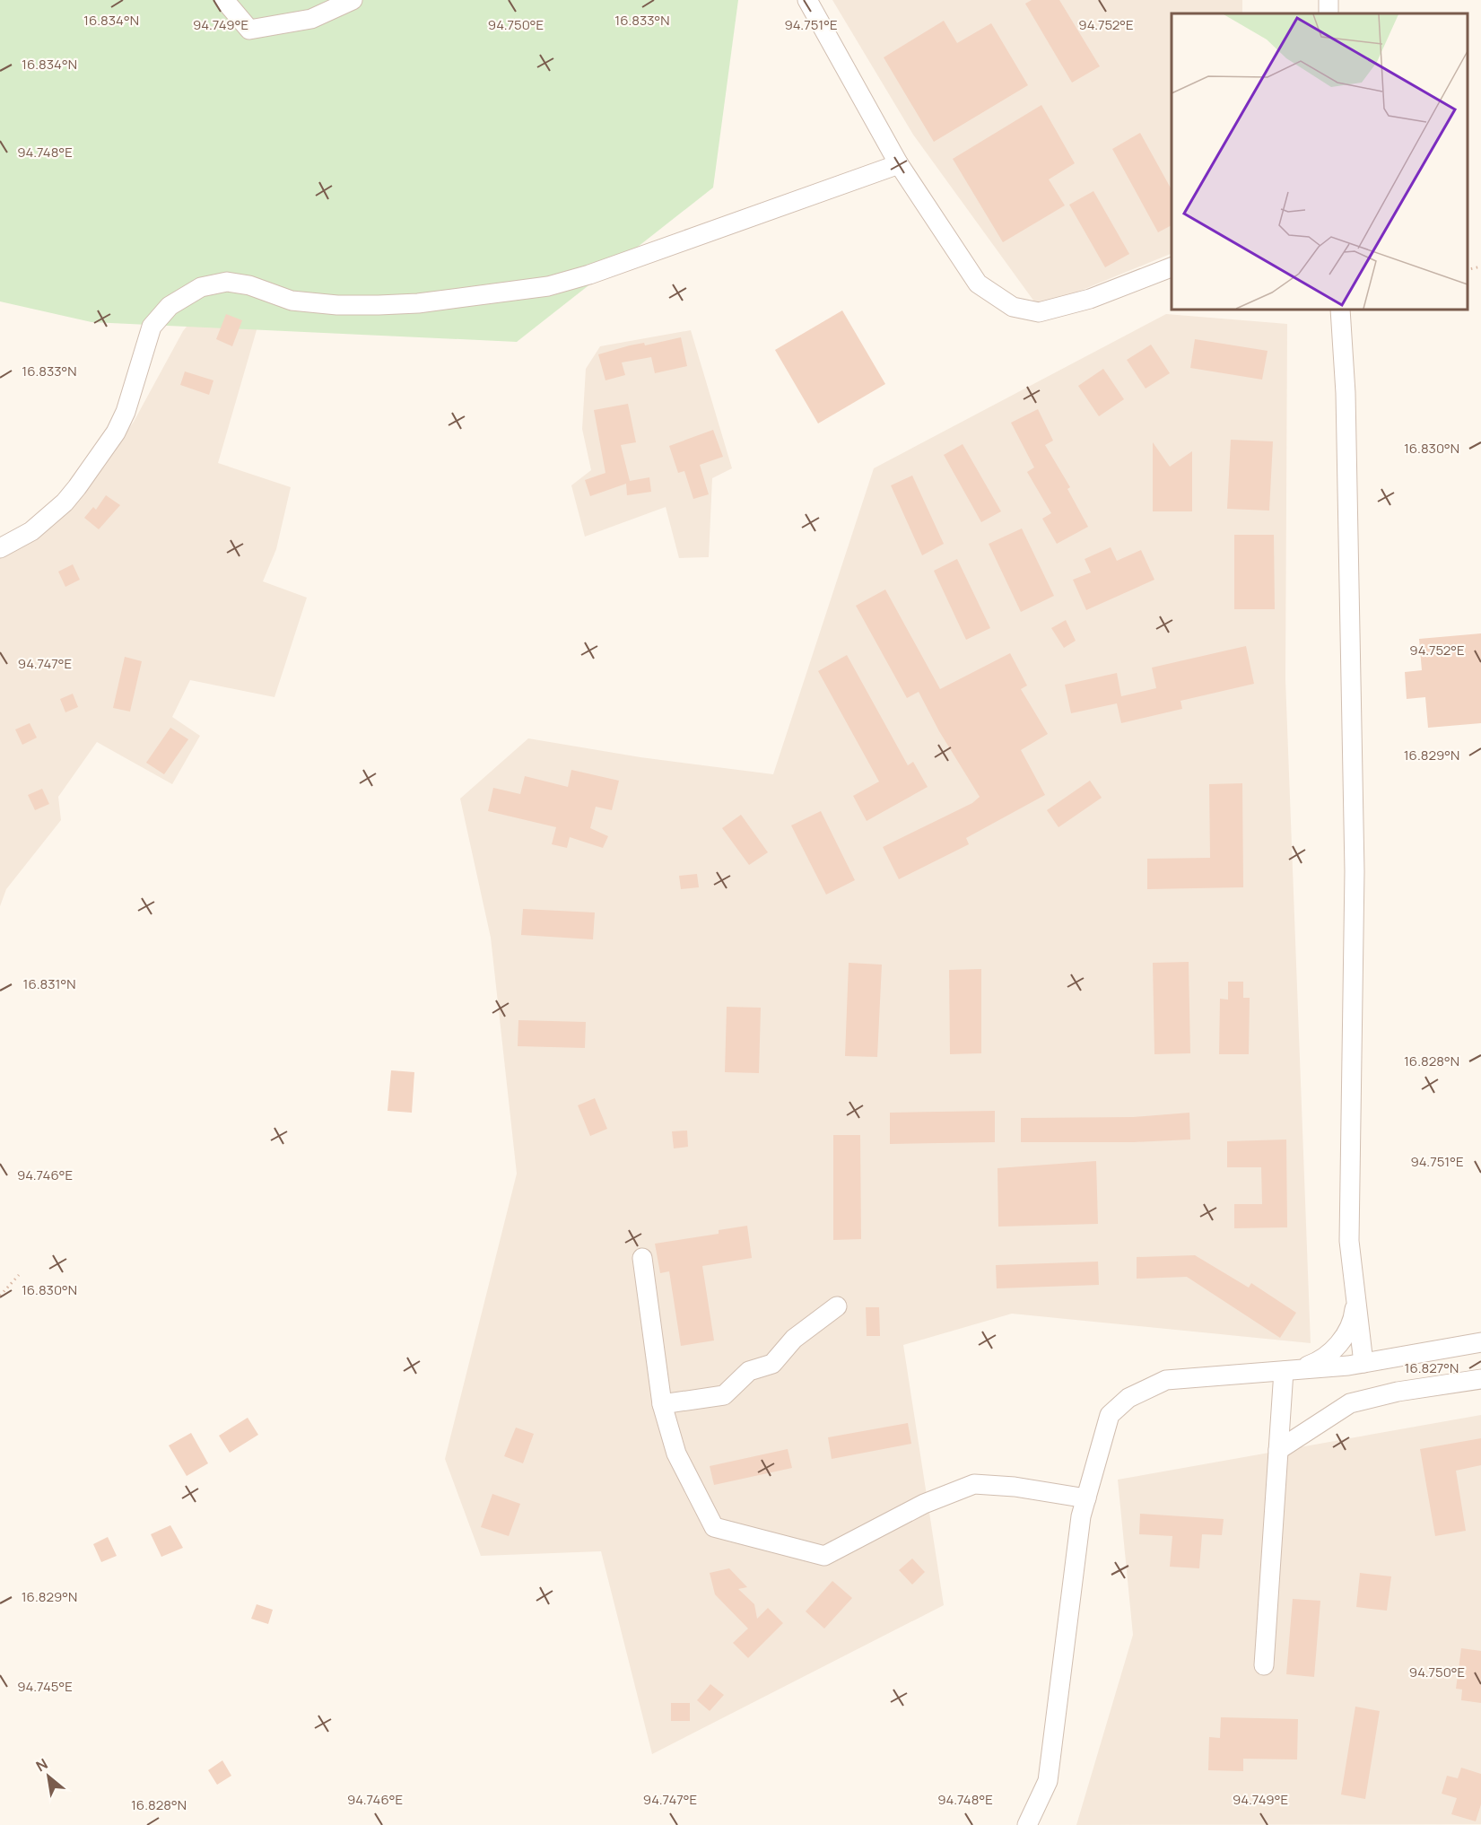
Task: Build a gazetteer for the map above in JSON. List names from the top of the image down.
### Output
{
  "north": "top left",
  "coordinates": [
    "16.834°N",
    "16.833°N",
    "94.750°E",
    "94.751°E",
    "94.749°E",
    "94.752°E",
    "94.748°E",
    "16.830°N",
    "94.747°E",
    "16.829°N",
    "16.831°N",
    "16.828°N",
    "94.746°E",
    "16.827°N",
    "94.745°E"
  ]
}
